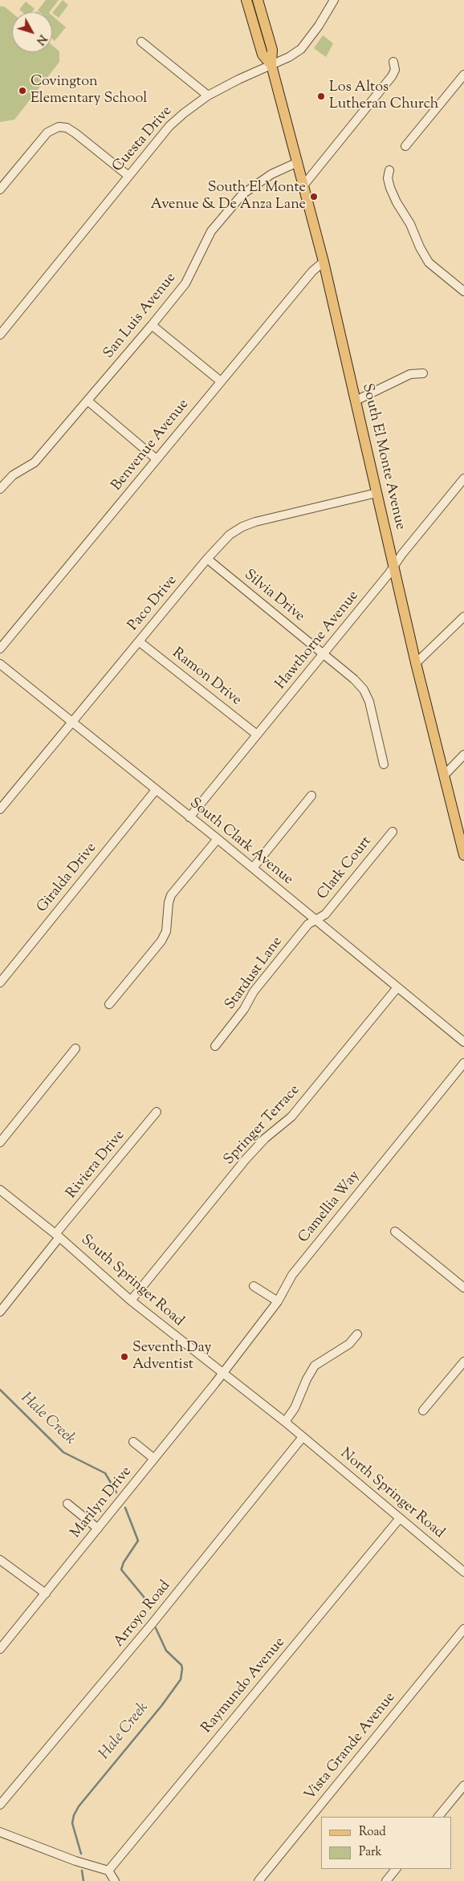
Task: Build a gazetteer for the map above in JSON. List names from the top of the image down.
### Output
{
  "streets": {
    "main road": ["South El Monte Avenue"],
    "street": [
      "Cuesta Drive",
      "San Luis Avenue",
      "Benvenue Avenue",
      "Silvia Drive",
      "Paco Drive",
      "Hawthorne Avenue",
      "Ramon Drive",
      "South Clark Avenue",
      "Clark Court",
      "Giralda Drive",
      "Stardust Lane",
      "Springer Terrace",
      "Riviera Drive",
      "Camellia Way",
      "South Springer Road",
      "North Springer Road",
      "Marilyn Drive",
      "Arroyo Road",
      "Raymundo Avenue",
      "Vista Grande Avenue"
    ]
  },
  "crossings": [
    ["Cuesta Drive", "South El Monte Avenue"],
    ["San Luis Avenue", "South El Monte Avenue"],
    ["Benvenue Avenue", "South El Monte Avenue"],
    ["South El Monte Avenue", "Paco Drive"],
    ["South El Monte Avenue", "Hawthorne Avenue"],
    ["Silvia Drive", "Paco Drive"],
    ["Silvia Drive", "Hawthorne Avenue"],
    ["Paco Drive", "Ramon Drive"],
    ["Paco Drive", "South Clark Avenue"],
    ["Hawthorne Avenue", "Ramon Drive"],
    ["Hawthorne Avenue", "South Clark Avenue"],
    ["South Clark Avenue", "Clark Court"],
    ["South Clark Avenue", "Giralda Drive"],
    ["South Clark Avenue", "Stardust Lane"],
    ["South Clark Avenue", "Springer Terrace"],
    ["Clark Court", "Stardust Lane"],
    ["Springer Terrace", "South Springer Road"],
    ["Riviera Drive", "South Springer Road"],
    ["Camellia Way", "South Springer Road"],
    ["Camellia Way", "Marilyn Drive"],
    ["South Springer Road", "North Springer Road"],
    ["South Springer Road", "Marilyn Drive"],
    ["South Springer Road", "Arroyo Road"],
    ["North Springer Road", "Arroyo Road"],
    ["North Springer Road", "Raymundo Avenue"]
  ],
  "water": ["Hale Creek"],
  "places": [
    "Covington Elementary School",
    "Los Altos Lutheran Church",
    "South El Monte Avenue & De Anza Lane",
    "Seventh Day Adventist"
  ],
  "legend": ["Road", "Park"],
  "north": "bottom right"
}
